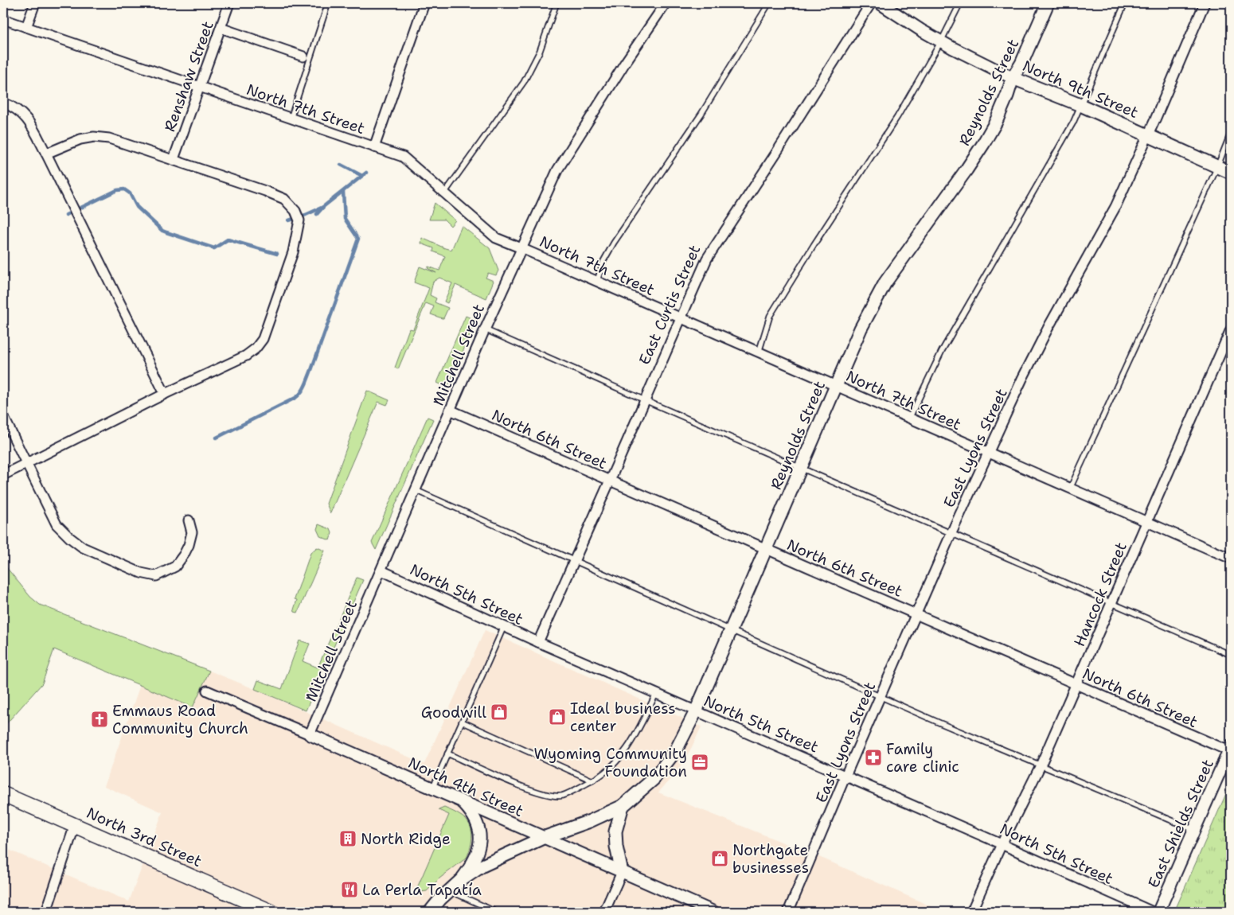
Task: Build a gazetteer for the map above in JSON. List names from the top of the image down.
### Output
{
  "streets": {
    "main road": ["North 9th Street", "Reynolds Street", "North 3rd Street"],
    "street": [
      "Renshaw Street",
      "North 7th Street",
      "East Curtis Street",
      "Mitchell Street",
      "North 6th Street",
      "East Lyons Street",
      "North 5th Street",
      "Hancock Street",
      "North 4th Street",
      "East Shields Street"
    ]
  },
  "crossings": [
    ["Renshaw Street", "North 7th Street"],
    ["North 9th Street", "Reynolds Street"],
    ["North 9th Street", "East Lyons Street"],
    ["Reynolds Street", "North 7th Street"],
    ["Reynolds Street", "North 6th Street"],
    ["Reynolds Street", "North 5th Street"],
    ["Reynolds Street", "North 4th Street"],
    ["North 7th Street", "East Curtis Street"],
    ["North 7th Street", "Mitchell Street"],
    ["North 7th Street", "East Lyons Street"],
    ["North 7th Street", "Hancock Street"],
    ["East Curtis Street", "North 6th Street"],
    ["East Curtis Street", "North 5th Street"],
    ["Mitchell Street", "North 6th Street"],
    ["Mitchell Street", "North 5th Street"],
    ["Mitchell Street", "North 4th Street"],
    ["North 6th Street", "East Lyons Street"],
    ["North 6th Street", "Hancock Street"],
    ["North 6th Street", "East Shields Street"],
    ["East Lyons Street", "North 5th Street"],
    ["North 5th Street", "Hancock Street"]
  ],
  "places": {
    "shop": ["Goodwill", "Ideal business center", "Northgate businesses"],
    "church": ["Emmaus Road Community Church"],
    "pharmacy": ["Family care clinic"],
    "office": ["Wyoming Community Foundation"],
    "building": ["North Ridge"],
    "restaurant": ["La Perla Tapatía"]
  }
}
